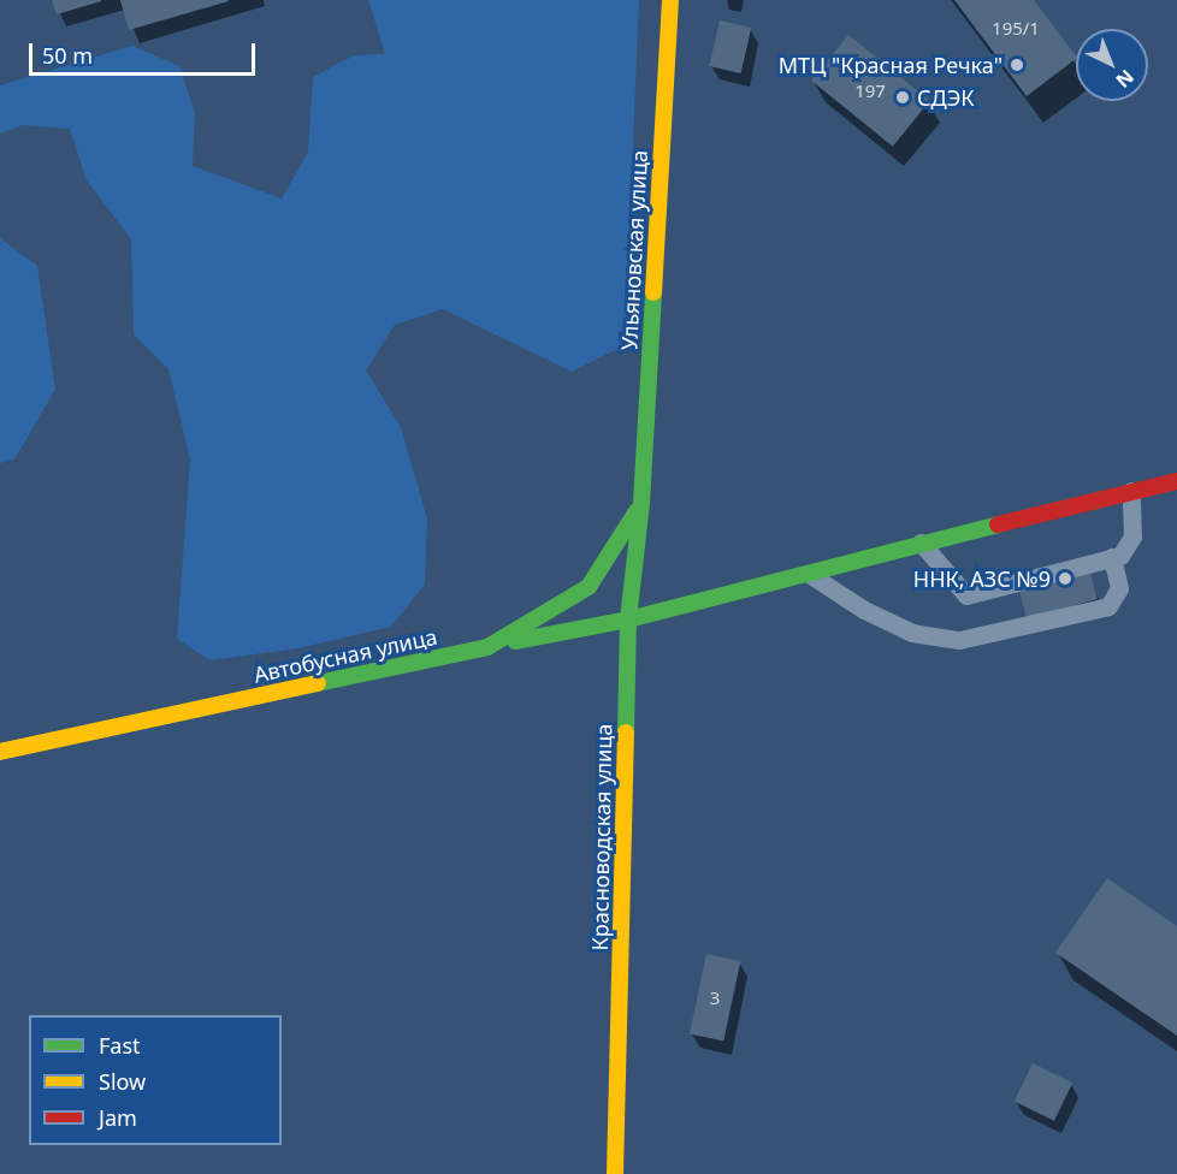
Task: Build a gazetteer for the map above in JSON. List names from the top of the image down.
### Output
{
  "streets": {
    "street": ["Ульяновская улица", "Автобусная улица", "Красноводская улица"]
  },
  "crossings": [
    ["Ульяновская улица", "Автобусная улица"],
    ["Ульяновская улица", "Красноводская улица"],
    ["Автобусная улица", "Красноводская улица"]
  ],
  "places": ["МТЦ \"Красная Речка\"", "СДЭК", "ННК, АЗС №9"],
  "house_numbers": ["195/1", "197", "3"],
  "legend": ["Fast", "Slow", "Jam"],
  "scale_bar": "50 m",
  "north": "bottom right"
}
